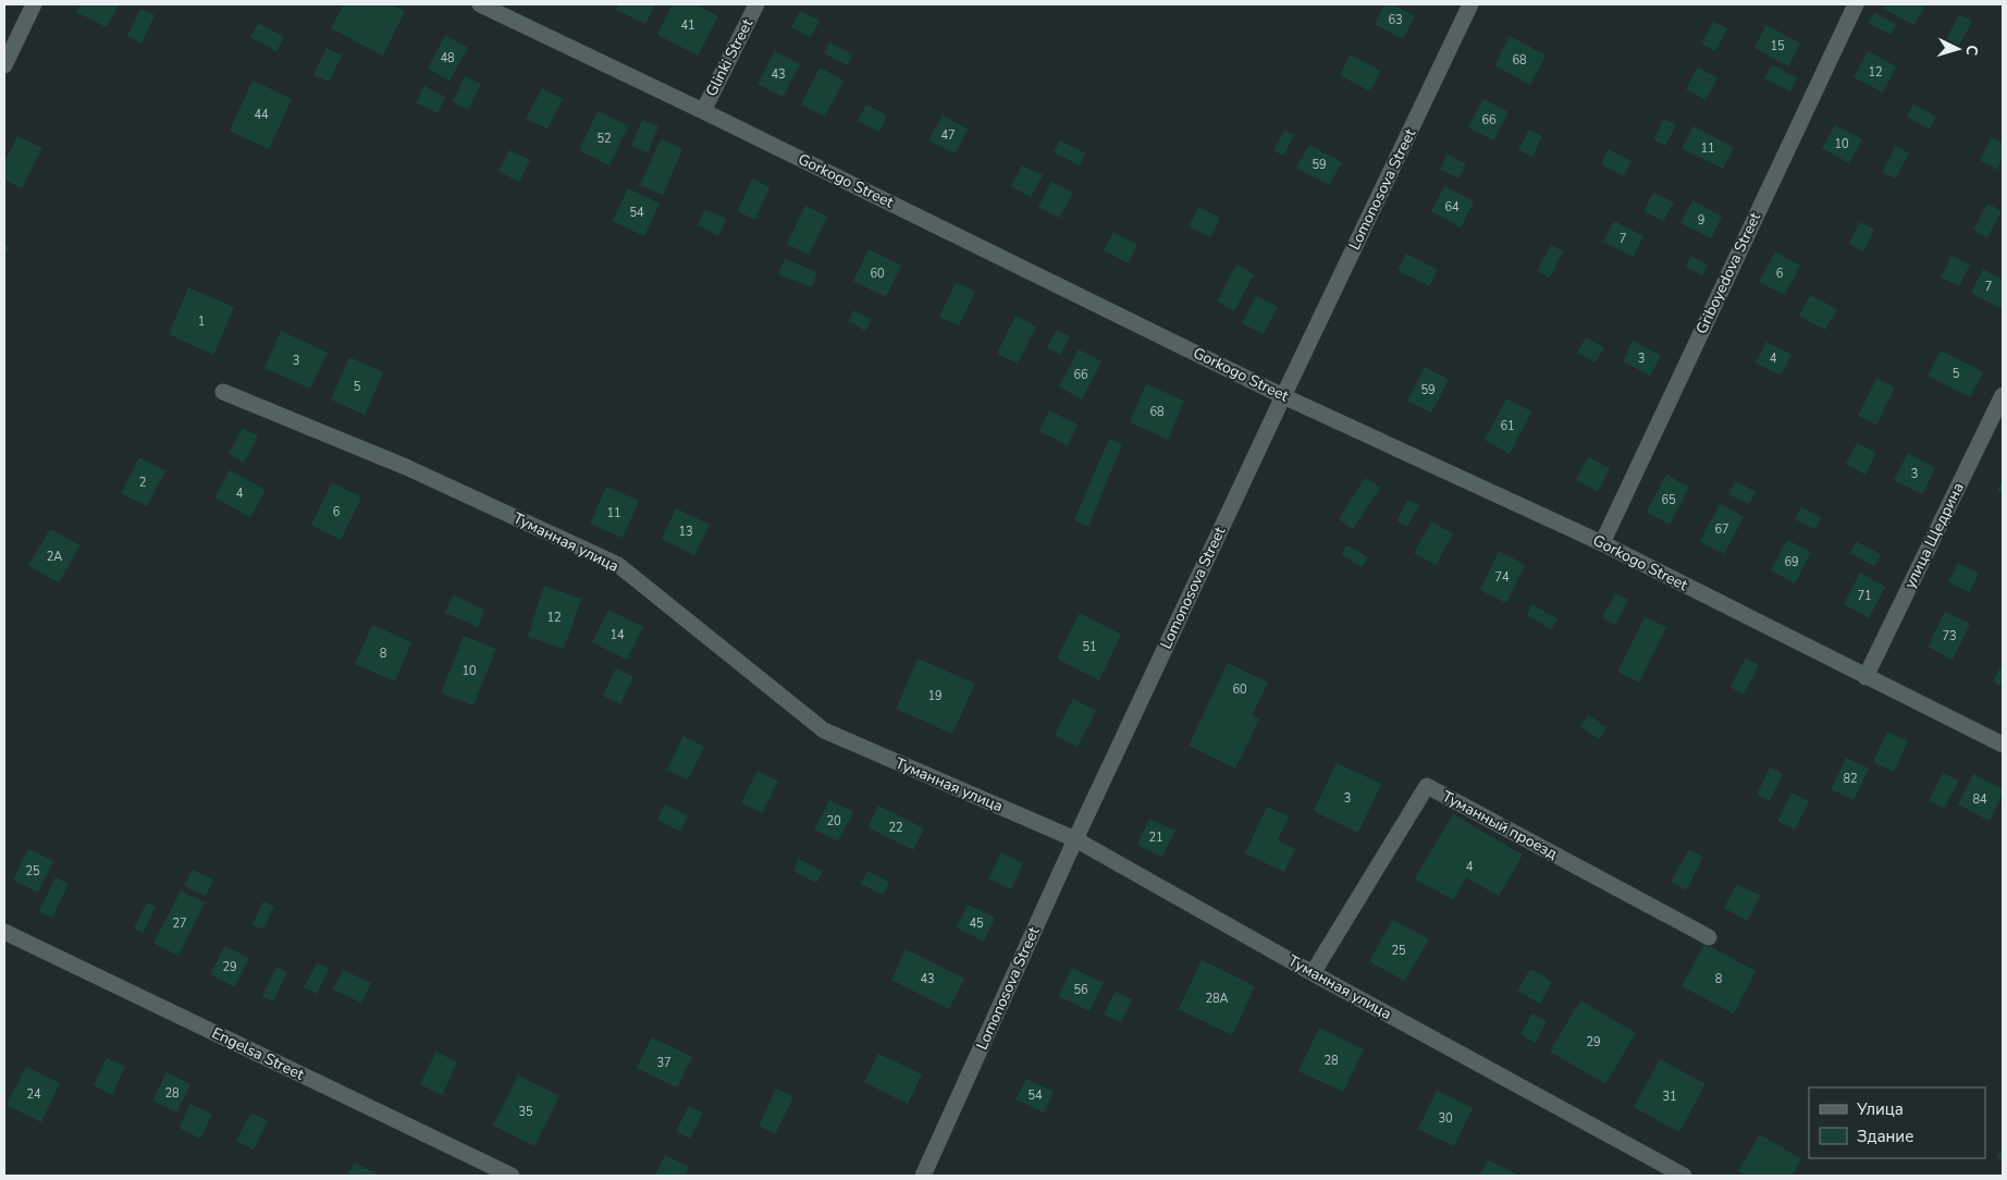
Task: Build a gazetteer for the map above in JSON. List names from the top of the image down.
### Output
{
  "streets": {
    "street": [
      "Glinki Street",
      "Gorkogo Street",
      "Lomonosova Street",
      "Griboyedova Street",
      "улица Щедрина",
      "Туманная улица",
      "Туманный проезд",
      "Engelsa Street"
    ]
  },
  "crossings": [
    ["Glinki Street", "Gorkogo Street"],
    ["Gorkogo Street", "Lomonosova Street"],
    ["Gorkogo Street", "Griboyedova Street"],
    ["Gorkogo Street", "улица Щедрина"],
    ["Lomonosova Street", "Туманная улица"],
    ["Туманная улица", "Туманный проезд"]
  ],
  "house_numbers": [
    "63",
    "41",
    "15",
    "48",
    "68",
    "12",
    "43",
    "44",
    "66",
    "47",
    "52",
    "10",
    "11",
    "59",
    "64",
    "54",
    "9",
    "7",
    "60",
    "6",
    "7",
    "1",
    "3",
    "4",
    "3",
    "5",
    "66",
    "5",
    "59",
    "68",
    "61",
    "3",
    "2",
    "4",
    "65",
    "6",
    "11",
    "67",
    "13",
    "2А",
    "69",
    "74",
    "71",
    "12",
    "14",
    "73",
    "51",
    "8",
    "10",
    "60",
    "19",
    "82",
    "3",
    "84",
    "20",
    "22",
    "21",
    "4",
    "25",
    "27",
    "45",
    "25",
    "29",
    "43",
    "8",
    "56",
    "28А",
    "29",
    "28",
    "37",
    "28",
    "24",
    "54",
    "31",
    "35",
    "30"
  ],
  "legend": ["Улица", "Здание"],
  "north": "right"
}
